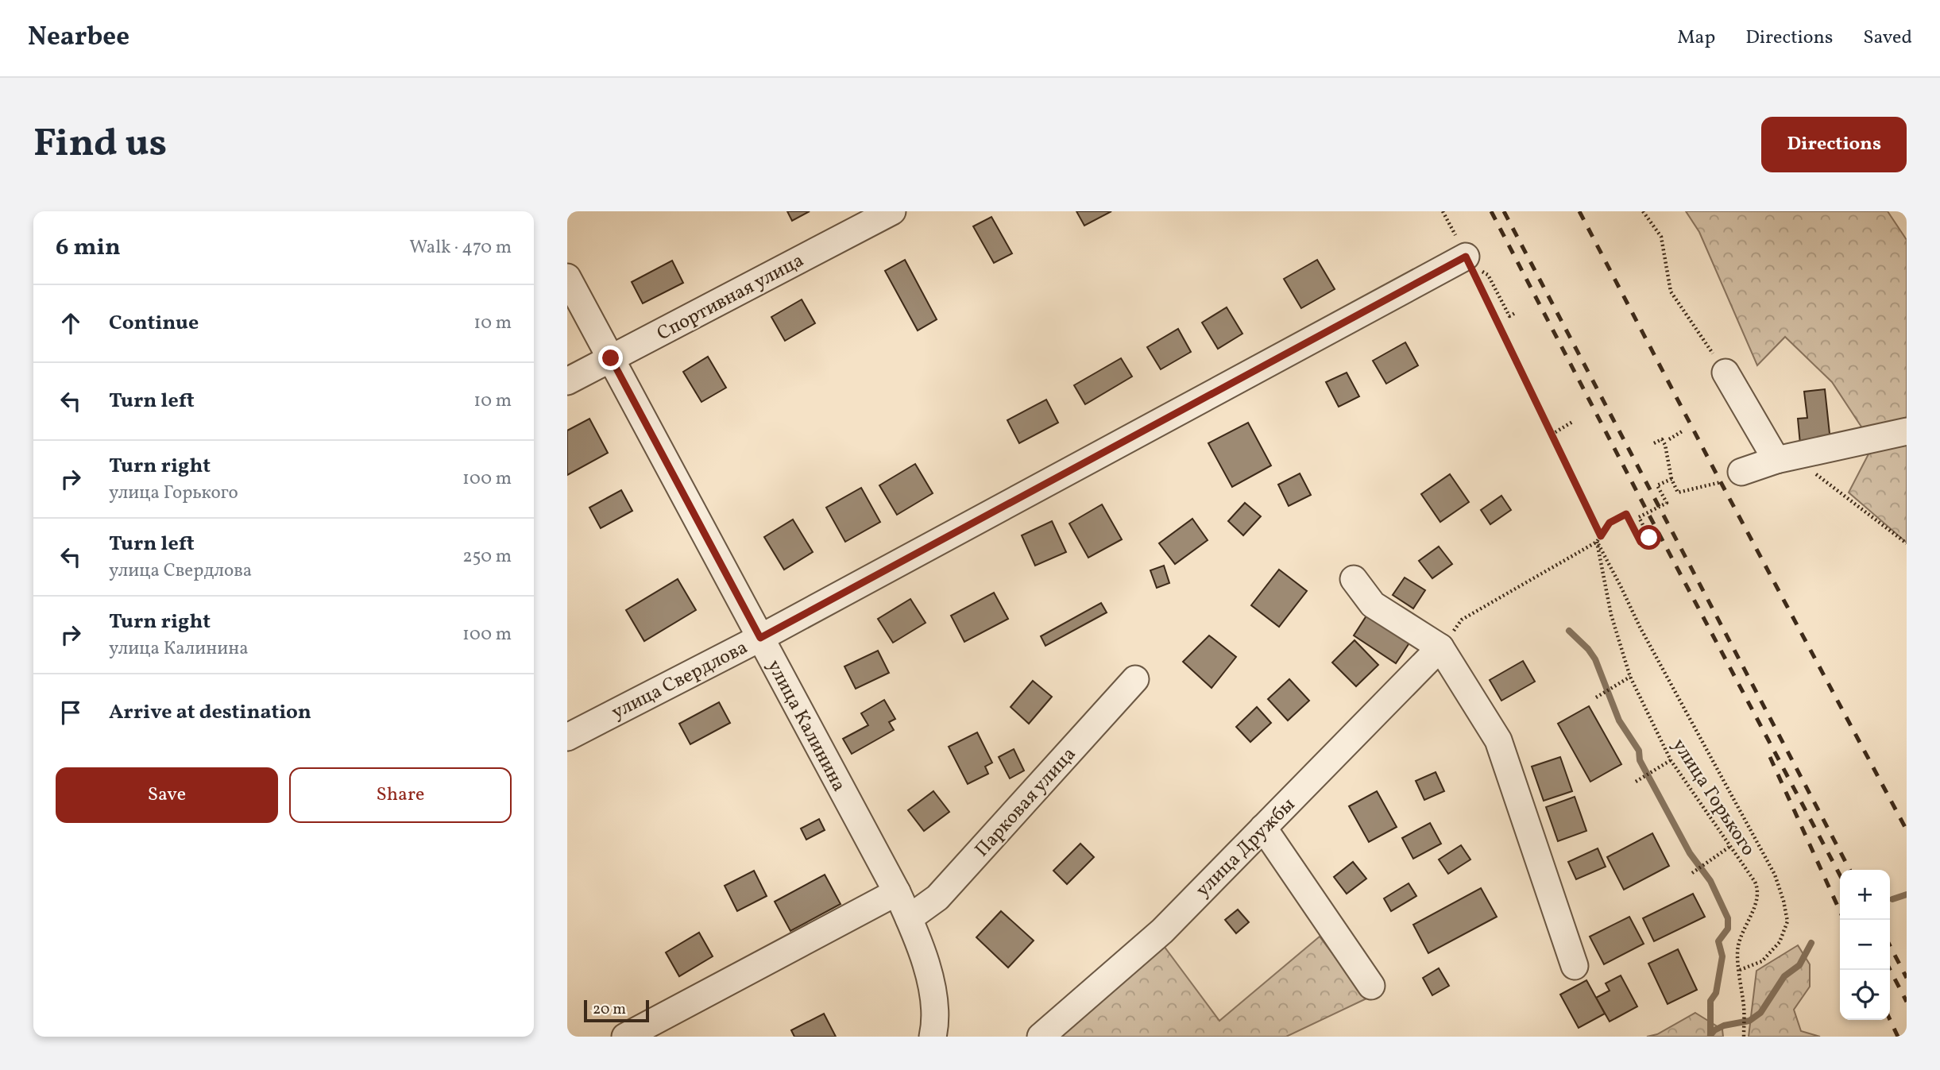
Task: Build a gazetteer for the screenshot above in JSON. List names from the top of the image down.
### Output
{
  "streets": {
    "street": [
      "Спортивная улица",
      "улица Свердлова",
      "улица Калинина",
      "Парковая улица",
      "улица Дружбы"
    ],
    "path": ["улица Горького"]
  },
  "crossings": [
    ["Спортивная улица", "улица Калинина"],
    ["улица Свердлова", "улица Калинина"],
    ["улица Калинина", "Парковая улица"]
  ],
  "scale_bar": "20 m",
  "page": {
    "header": "Nearbee",
    "nav": ["Map", "Directions", "Saved"],
    "buttons": [
      "Directions",
      ["Save", "Share"]
    ],
    "title": "Find us",
    "heading": ["6 min", "Walk · 470 m"],
    "list": [
      ["Continue", "10 m"],
      ["Turn left", "10 m"],
      ["Turn right", "улица Горького", "100 m"],
      ["Turn left", "улица Свердлова", "250 m"],
      ["Turn right", "улица Калинина", "100 m"],
      "Arrive at destination"
    ],
    "map_buttons": ["+", "−"],
    "scale": "20 m"
  }
}
